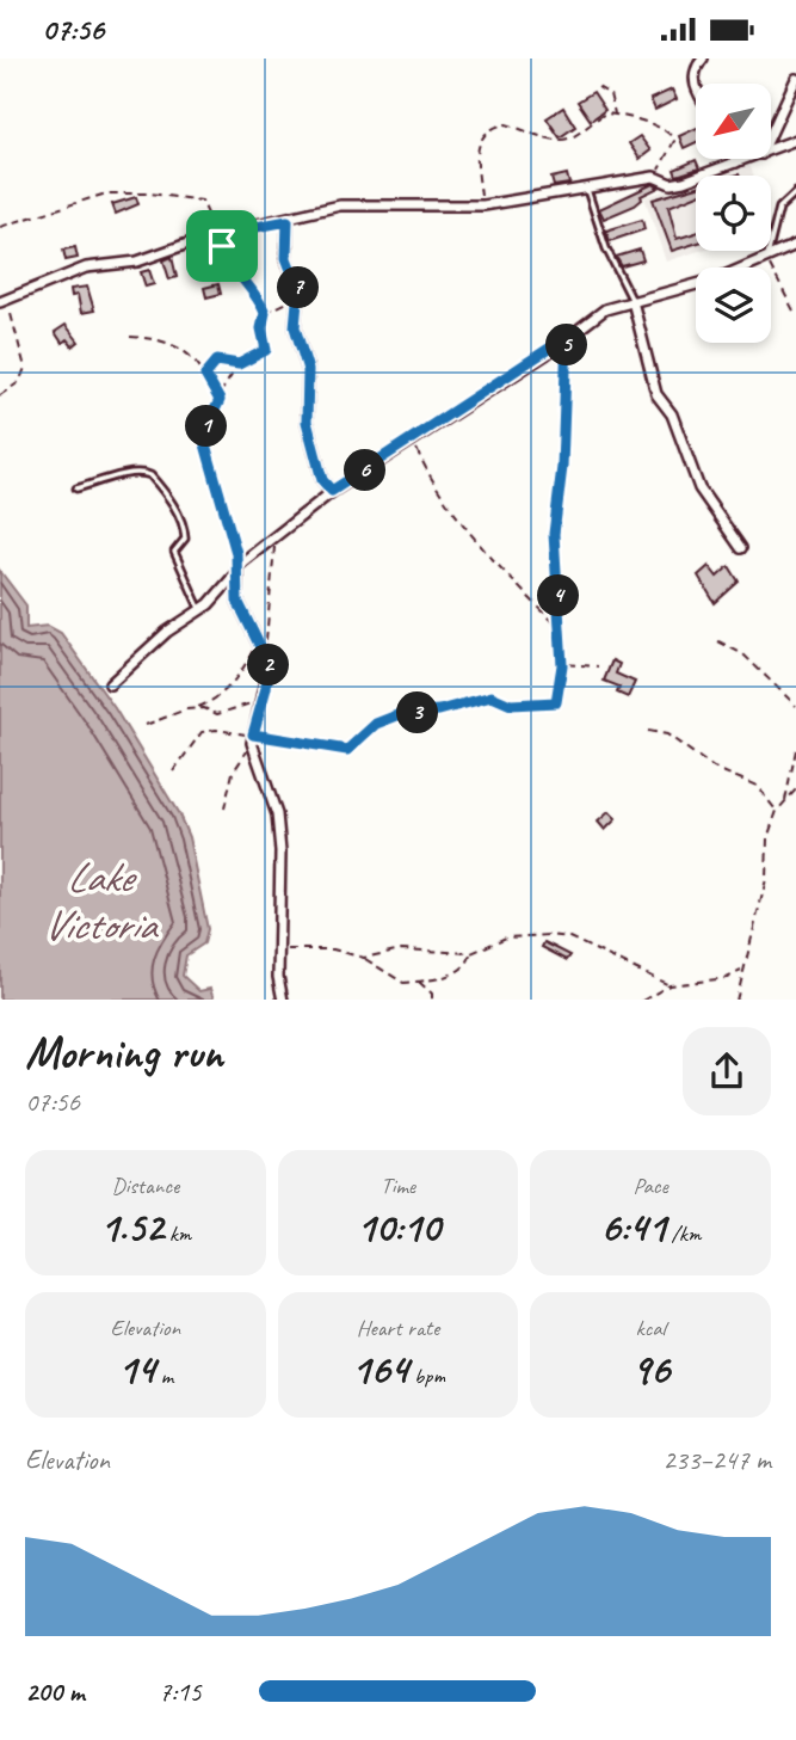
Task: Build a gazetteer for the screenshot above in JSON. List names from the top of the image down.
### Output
{
  "water": ["Lake Victoria"],
  "north": "bottom left",
  "page": {
    "status": "07:56",
    "pins": [
      "7",
      "5",
      "1",
      "6",
      "4",
      "2",
      "3"
    ],
    "heading": ["Morning run", "07:56"],
    "stats": [
      ["Distance", "1.52 km"],
      ["Time", "10:10"],
      ["Pace", "6:41 /km"],
      ["Elevation", "14 m"],
      ["Heart rate", "164 bpm"],
      ["kcal", "96"]
    ],
    "chart": ["Elevation", "233–247 m"],
    "list": [
      {
        "name": "200 m",
        "note": "7:15"
      }
    ]
  }
}
